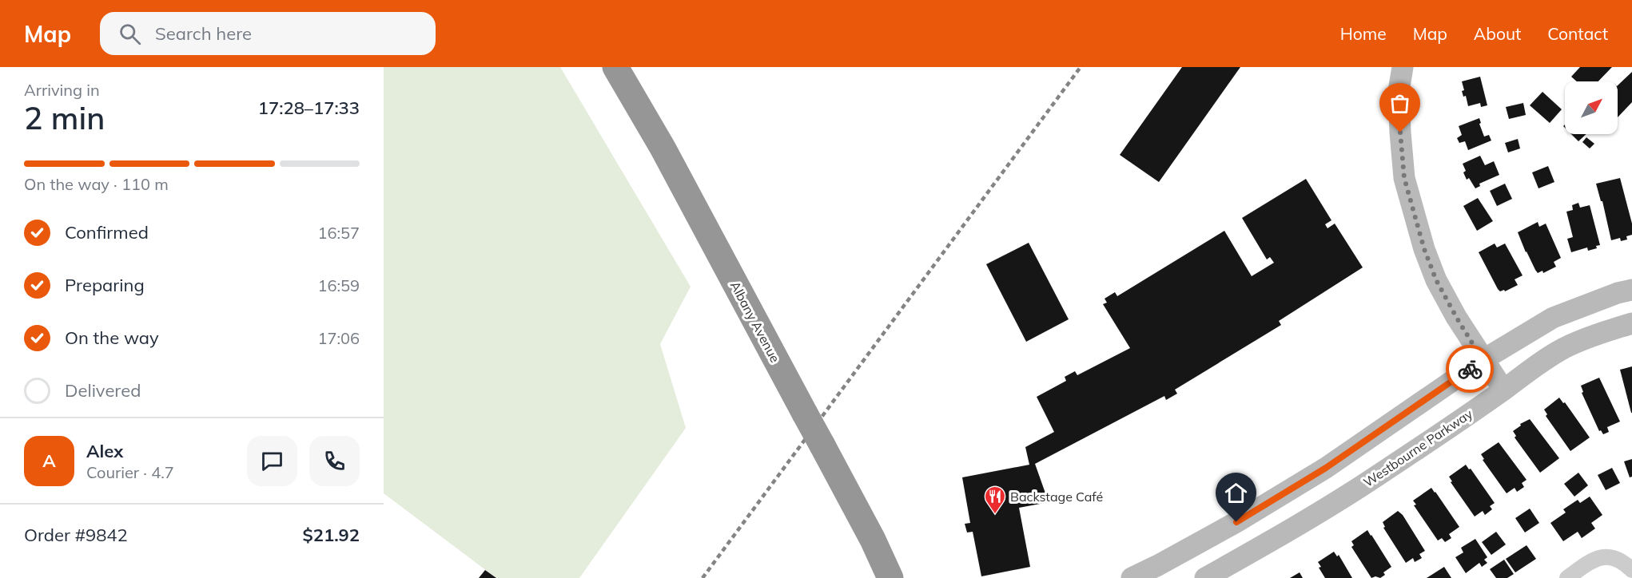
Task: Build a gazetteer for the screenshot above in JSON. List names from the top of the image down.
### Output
{
  "streets": {
    "highway": ["Albany Avenue"],
    "main road": ["Westbourne Parkway"]
  },
  "places": {
    "restaurant": ["Backstage Café"]
  },
  "north": "top right",
  "page": {
    "header": "Map",
    "search": "Search here",
    "nav": [
      "Home",
      "Map",
      "About",
      "Contact"
    ],
    "heading": ["2 min", "Arriving in", "17:28–17:33"],
    "panel": [
      "Alex",
      "Courier · 4.7",
      "Order #9842",
      "$21.92"
    ],
    "bar": "On the way · 110 m",
    "list": [
      ["Confirmed", "16:57"],
      ["Preparing", "16:59"],
      ["On the way", "17:06"],
      "Delivered"
    ],
    "round": "A"
  }
}
